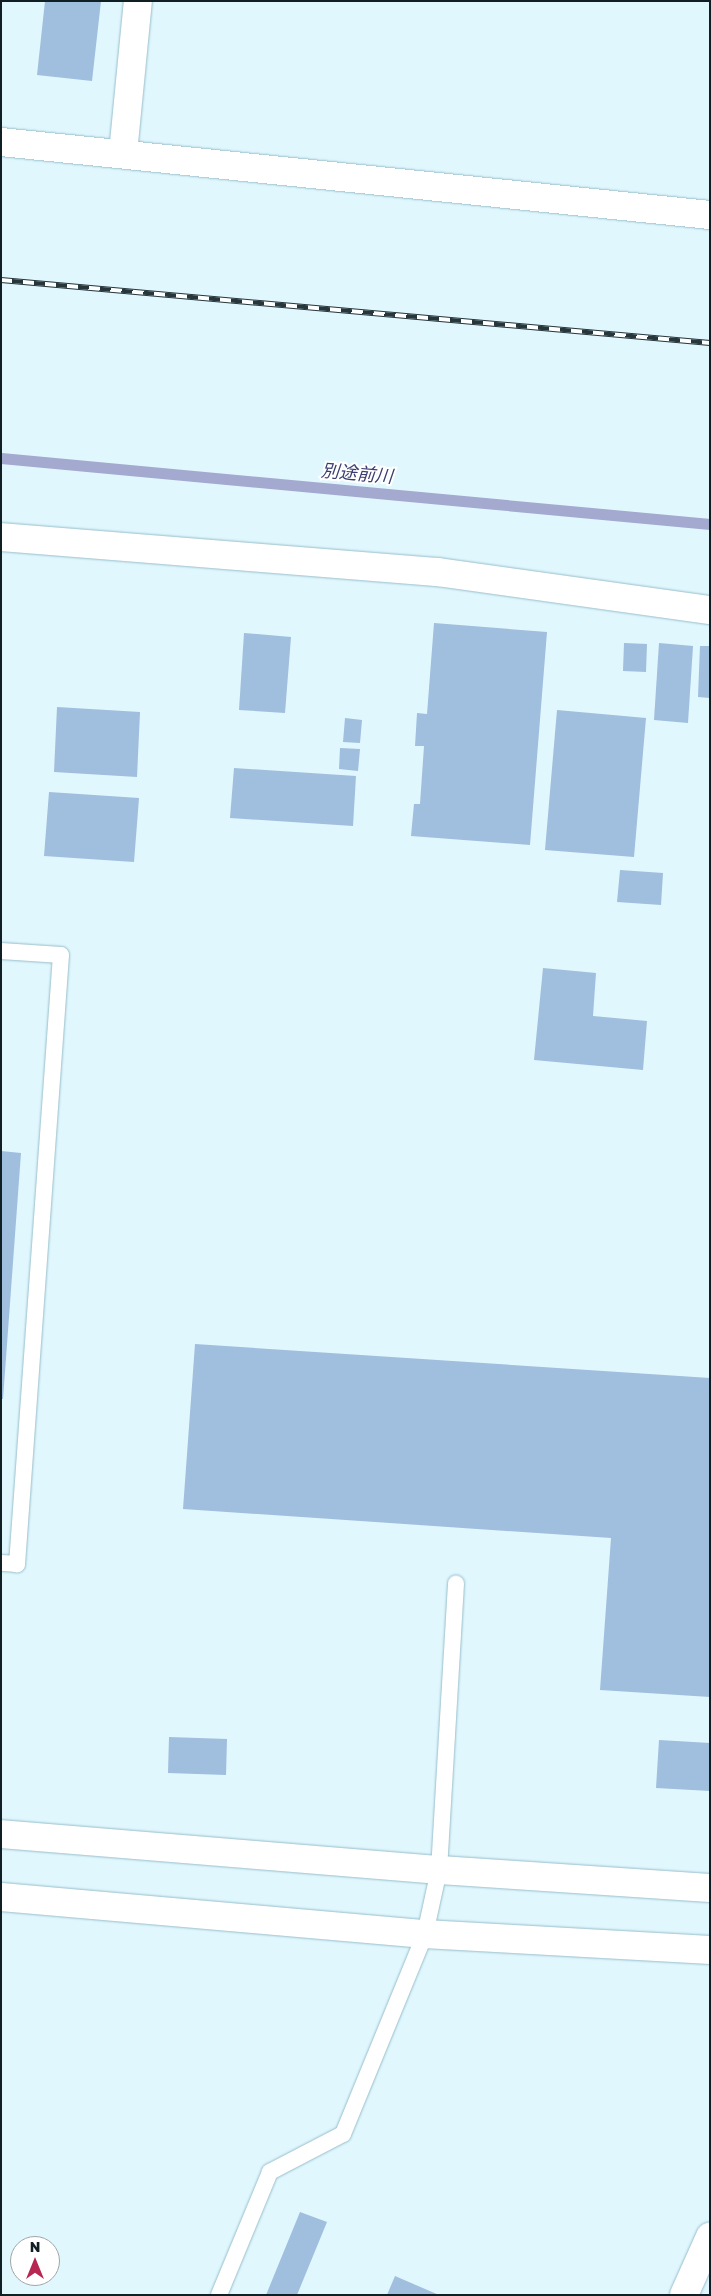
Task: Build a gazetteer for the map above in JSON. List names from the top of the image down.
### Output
{
  "water": ["別途前川"],
  "north": "top"
}
